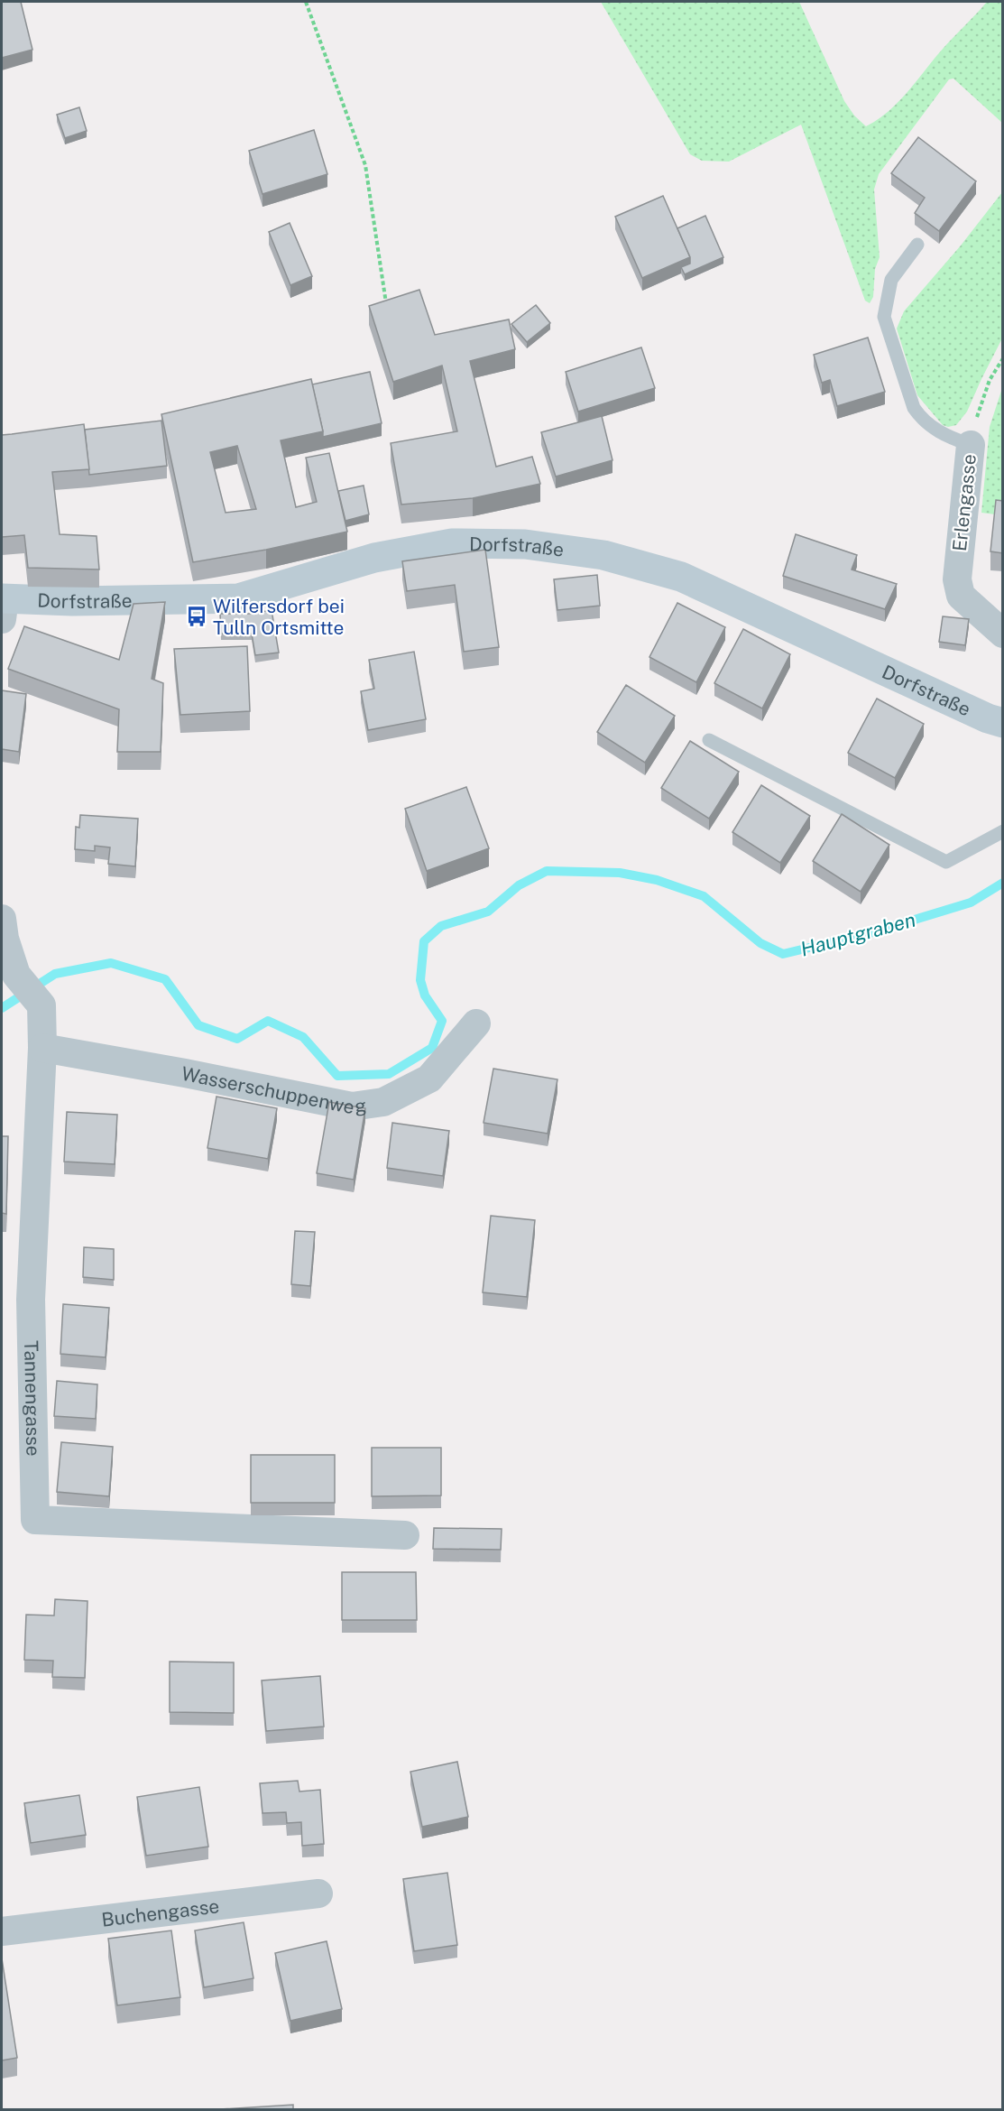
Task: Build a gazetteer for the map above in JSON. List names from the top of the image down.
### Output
{
  "streets": {
    "street": [
      "Erlengasse",
      "Dorfstraße",
      "Wasserschuppenweg",
      "Tannengasse",
      "Buchengasse"
    ]
  },
  "crossings": [
    ["Wasserschuppenweg", "Tannengasse"]
  ],
  "water": ["Hauptgraben"],
  "places": {
    "bus stop": ["Wilfersdorf bei Tulln Ortsmitte"]
  }
}
